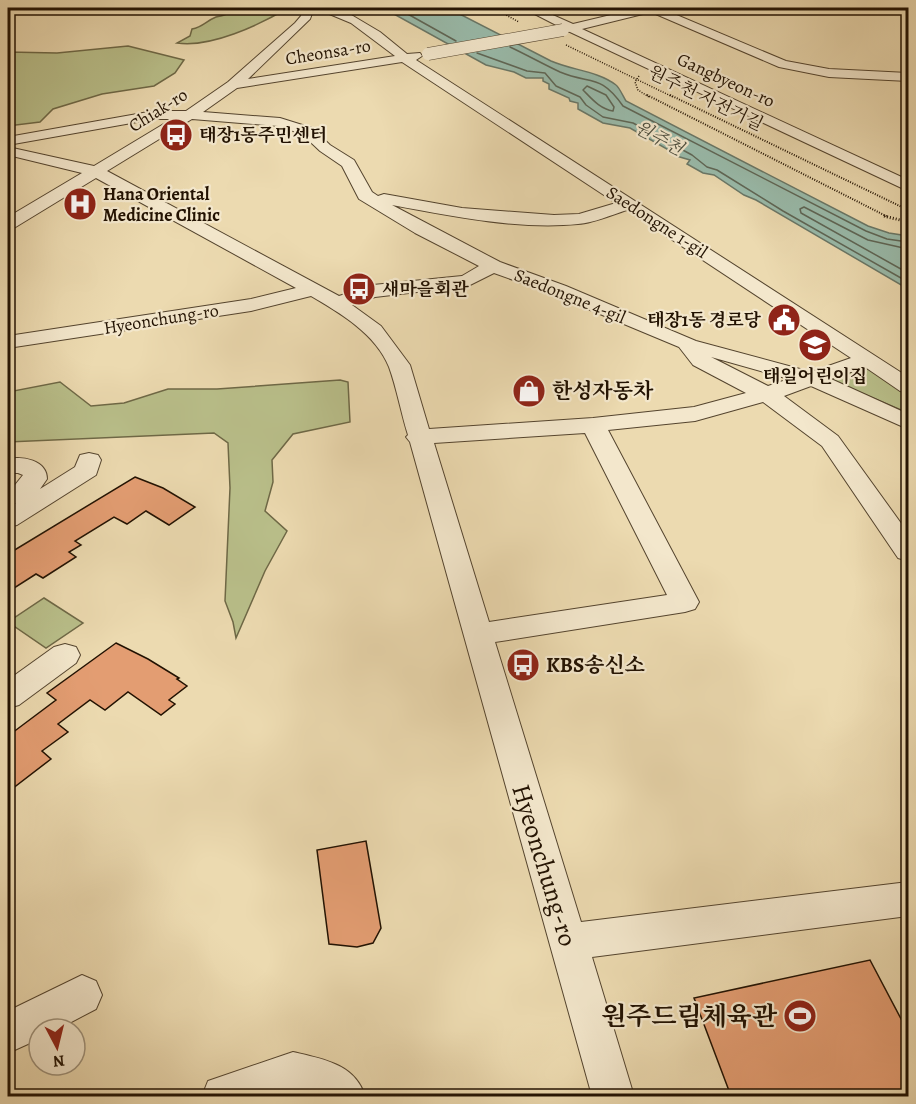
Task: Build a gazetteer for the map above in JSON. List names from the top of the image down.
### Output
{
  "streets": {
    "street": [
      "Cheonsa-ro",
      "Gangbyeon-ro",
      "Chiak-ro",
      "Saedongne 1-gil",
      "Saedongne 4-gil",
      "Hyeonchung-ro"
    ],
    "path": ["원주천 자전거길"]
  },
  "crossings": [
    ["Cheonsa-ro", "Gangbyeon-ro"],
    ["Cheonsa-ro", "Chiak-ro"],
    ["Cheonsa-ro", "Saedongne 1-gil"],
    ["Chiak-ro", "Saedongne 4-gil"],
    ["Chiak-ro", "Hyeonchung-ro"],
    ["Saedongne 4-gil", "Hyeonchung-ro"]
  ],
  "water": ["원주천"],
  "places": {
    "bus stop": ["태장1동주민센터", "새마을회관", "KBS송신소"],
    "hospital": ["Hana Oriental Medicine Clinic"],
    "public building": ["태장1동 경로당"],
    "school or university": ["태일어린이집"],
    "shop": ["한성자동차"],
    "sports": ["원주드림체육관"]
  },
  "north": "bottom"
}
